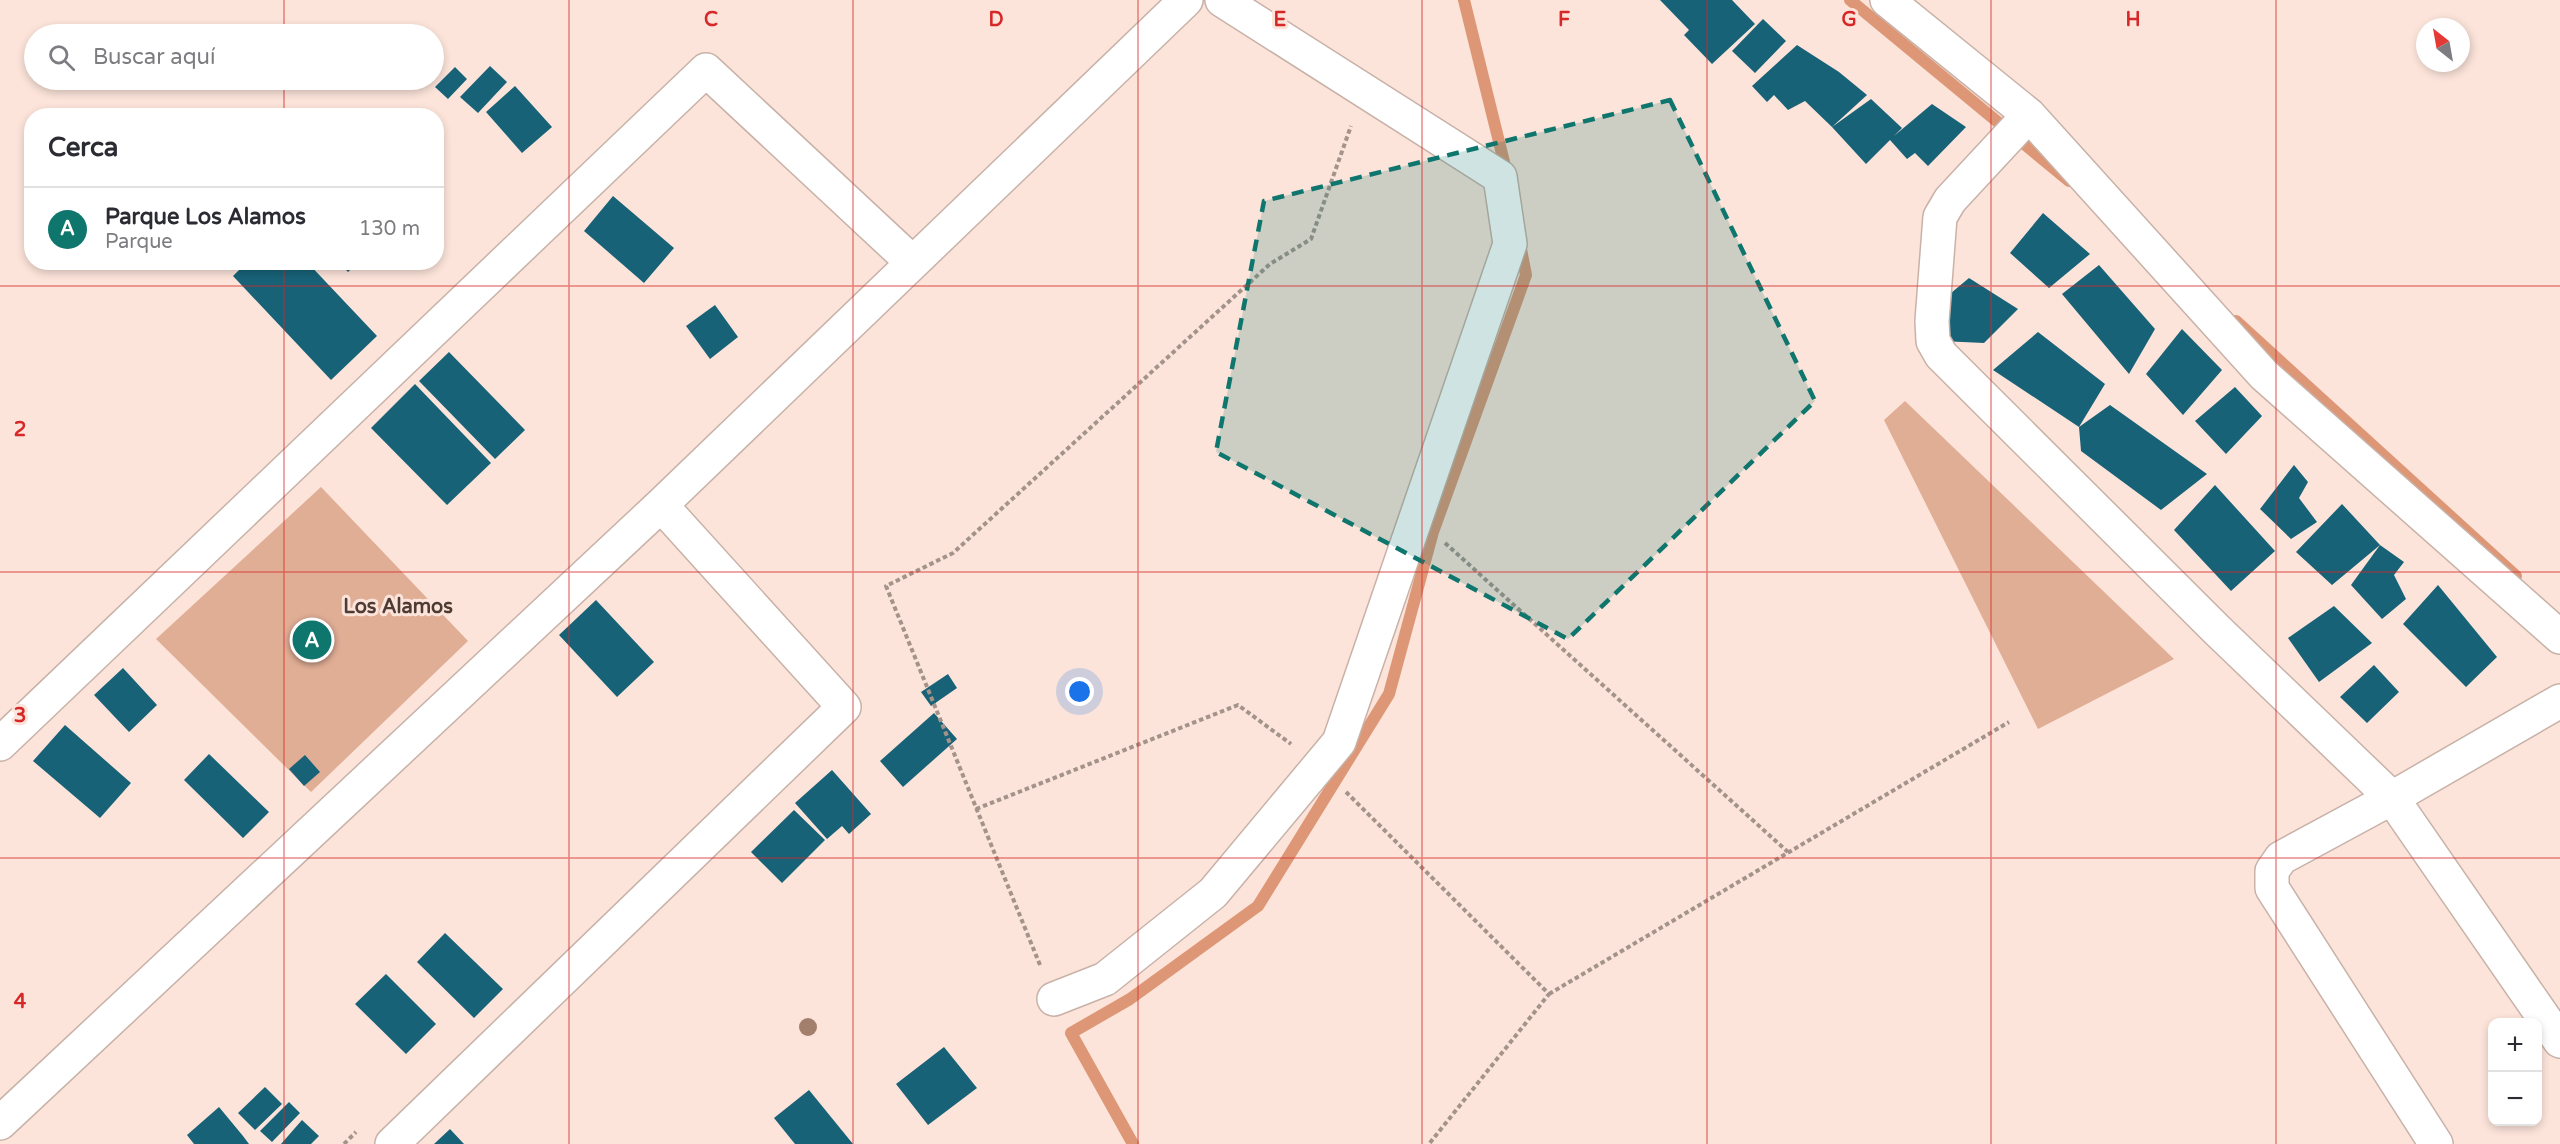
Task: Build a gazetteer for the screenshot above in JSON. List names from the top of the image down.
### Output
{
  "districts": ["Los Alamos"],
  "north": "top left",
  "page": {
    "search": "Buscar aquí",
    "heading": "Cerca",
    "list": [
      {
        "mark": "A",
        "name": "Parque Los Alamos",
        "note": "Parque",
        "value": "130 m"
      }
    ],
    "pins": "A",
    "map_buttons": ["+", "−"]
  },
  "grid": {
    "columns": [
      "C",
      "D",
      "E",
      "F",
      "G",
      "H"
    ],
    "rows": ["2", "3", "4"]
  }
}
